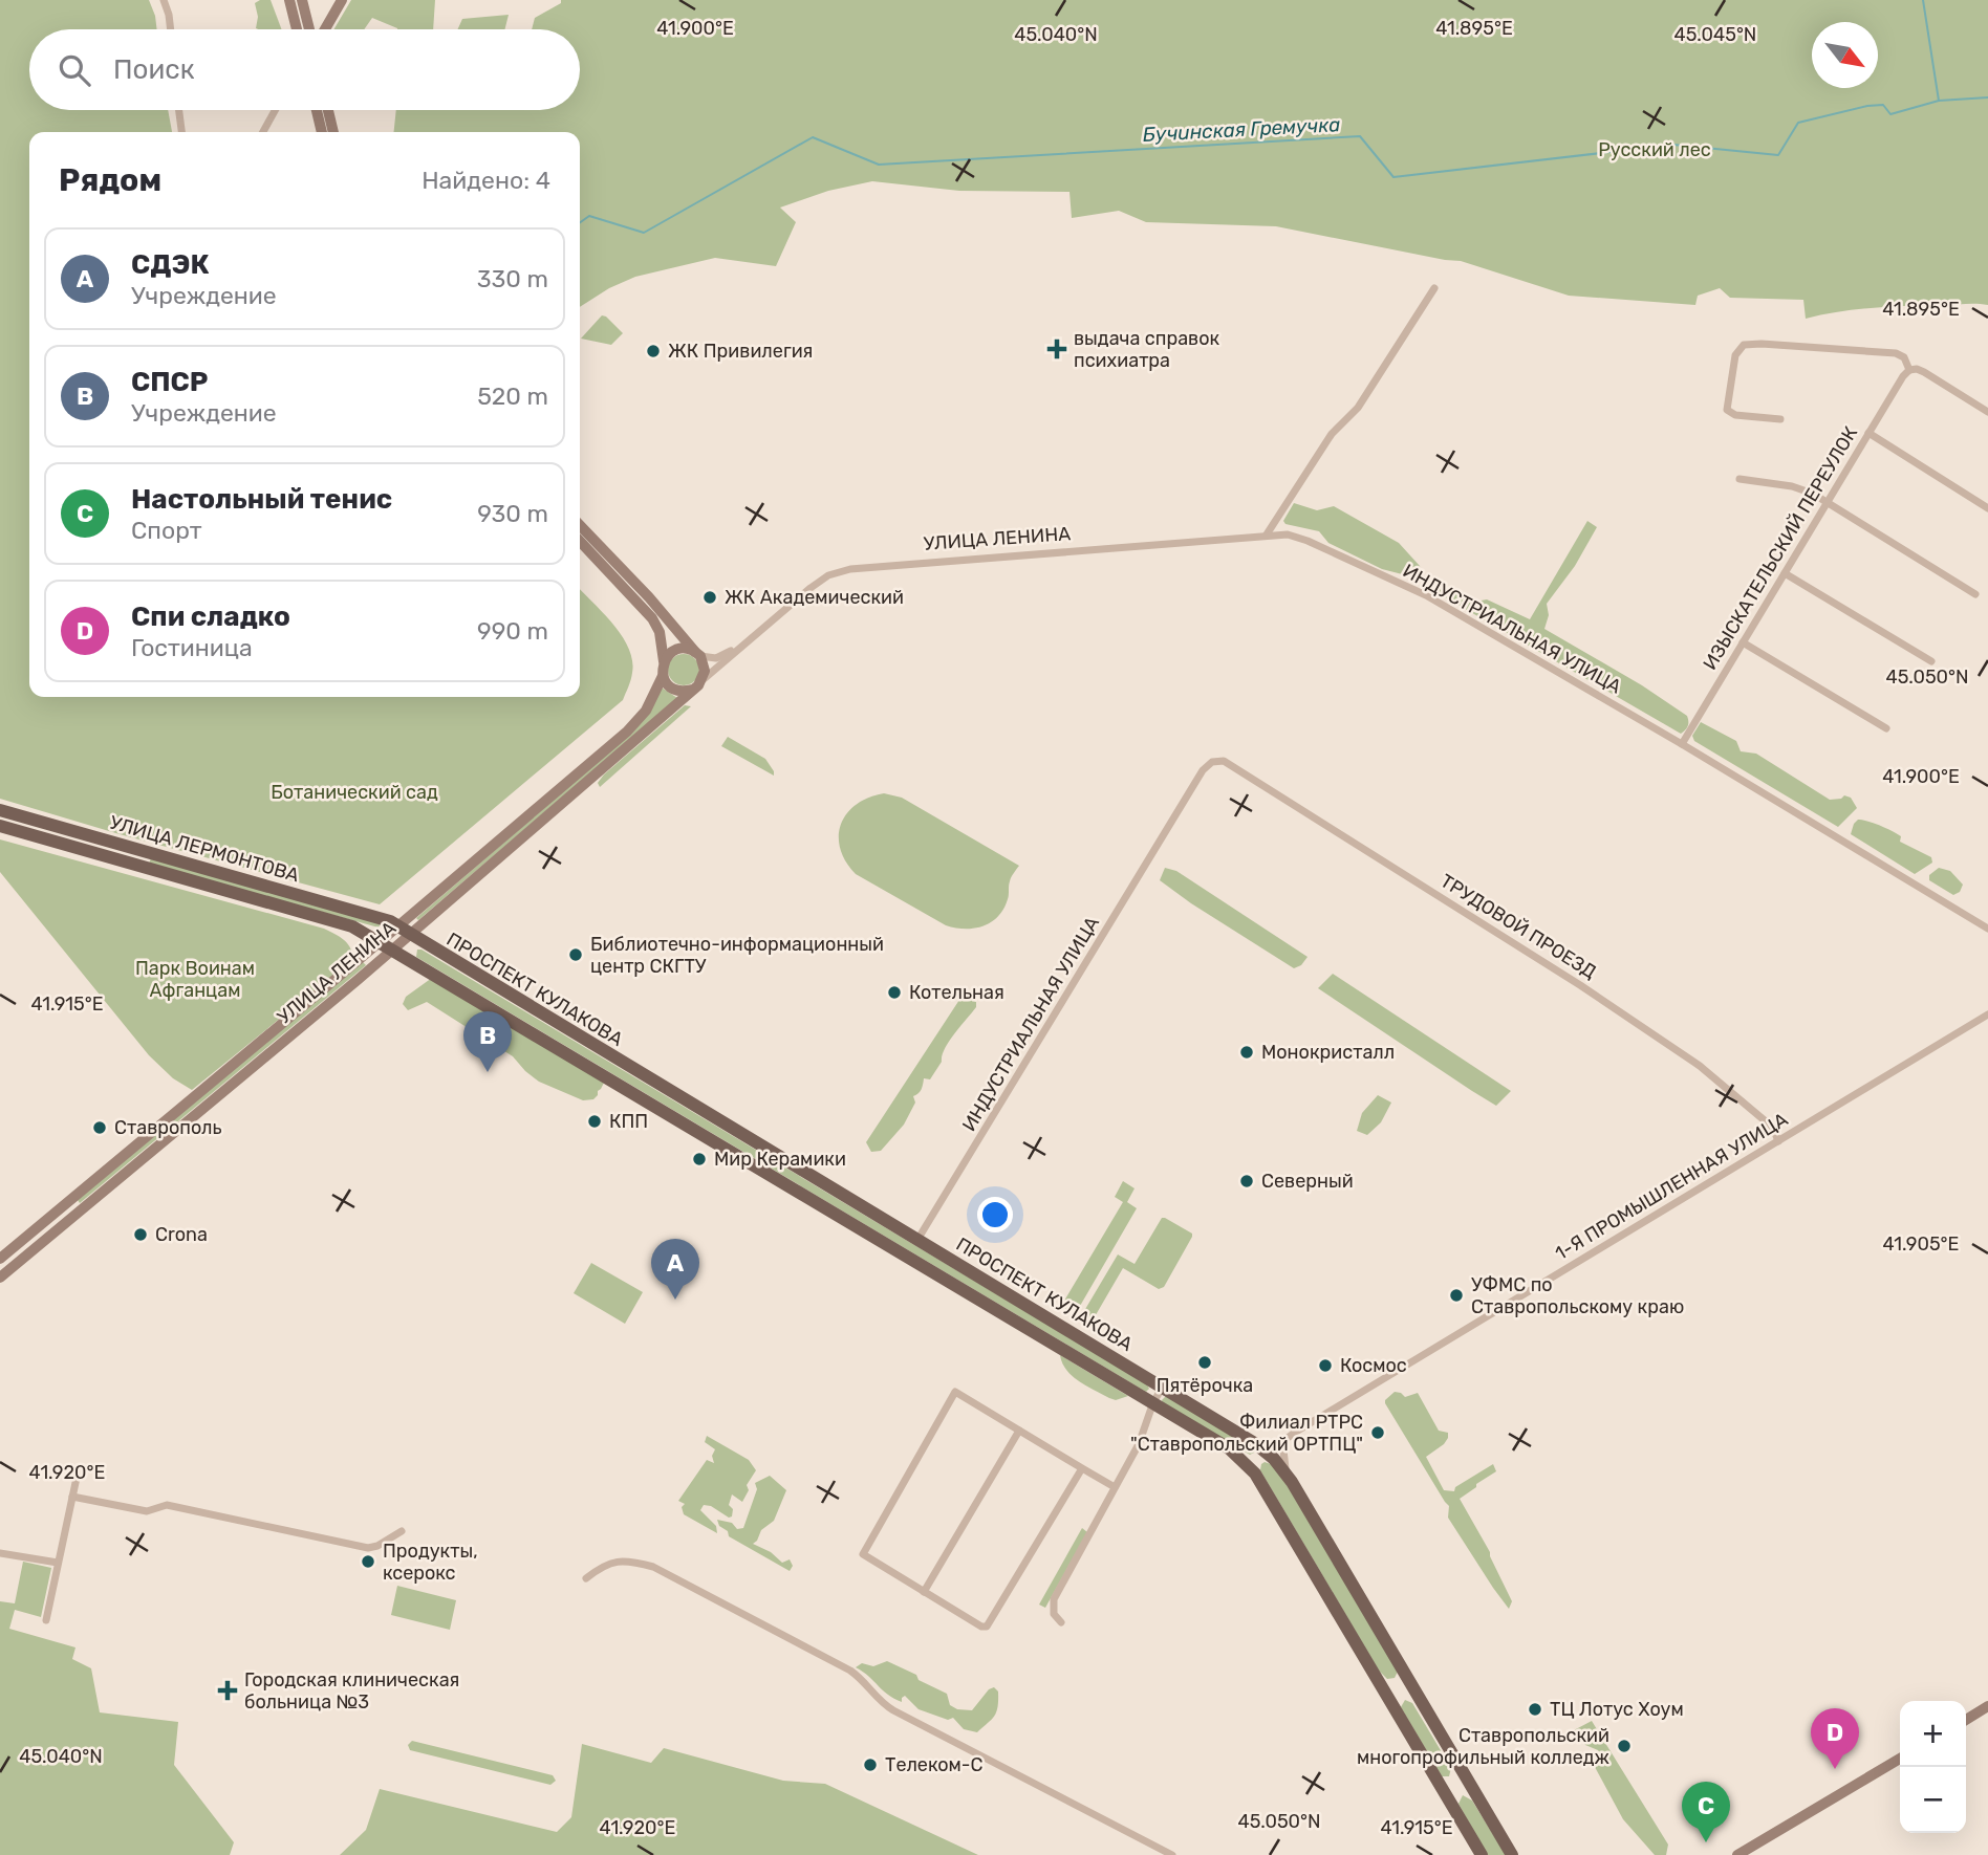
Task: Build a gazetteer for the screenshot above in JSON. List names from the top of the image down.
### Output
{
  "streets": {
    "main road": ["УЛИЦА ЛЕНИНА", "УЛИЦА ЛЕРМОНТОВА", "ПРОСПЕКТ КУЛАКОВА"],
    "street": [
      "ИЗЫСКАТЕЛЬСКИЙ ПЕРЕУЛОК",
      "ИНДУСТРИАЛЬНАЯ УЛИЦА",
      "ТРУДОВОЙ ПРОЕЗД",
      "1-Я ПРОМЫШЛЕННАЯ УЛИЦА"
    ]
  },
  "crossings": [
    ["УЛИЦА ЛЕНИНА", "ИНДУСТРИАЛЬНАЯ УЛИЦА"],
    ["УЛИЦА ЛЕНИНА", "УЛИЦА ЛЕРМОНТОВА"],
    ["УЛИЦА ЛЕНИНА", "ПРОСПЕКТ КУЛАКОВА"],
    ["ИЗЫСКАТЕЛЬСКИЙ ПЕРЕУЛОК", "ИНДУСТРИАЛЬНАЯ УЛИЦА"],
    ["ИНДУСТРИАЛЬНАЯ УЛИЦА", "ТРУДОВОЙ ПРОЕЗД"],
    ["ИНДУСТРИАЛЬНАЯ УЛИЦА", "ПРОСПЕКТ КУЛАКОВА"],
    ["УЛИЦА ЛЕРМОНТОВА", "ПРОСПЕКТ КУЛАКОВА"],
    ["ТРУДОВОЙ ПРОЕЗД", "1-Я ПРОМЫШЛЕННАЯ УЛИЦА"],
    ["ПРОСПЕКТ КУЛАКОВА", "1-Я ПРОМЫШЛЕННАЯ УЛИЦА"]
  ],
  "water": ["Бучинская Гремучка"],
  "parks": ["Русский лес", "Ботанический сад", "Парк Воинам Афганцам"],
  "places": {
    "health": ["выдача справок психиатра", "Городская клиническая больница №3"],
    "other": [
      "ЖК Привилегия",
      "ЖК Академический",
      "Библиотечно-информационный центр СКГТУ",
      "Котельная",
      "Монокристалл",
      "КПП",
      "Ставрополь",
      "Мир Керамики",
      "Северный",
      "Crona",
      "УФМС по Ставропольскому краю",
      "Пятёрочка",
      "Космос",
      "Филиал РТРС \"Ставропольский ОРТПЦ\"",
      "Продукты, ксерокс",
      "ТЦ Лотус Хоум",
      "Ставропольский многопрофильный колледж",
      "Телеком-С"
    ]
  },
  "north": "bottom right",
  "page": {
    "search": "Поиск",
    "heading": ["Рядом", "Найдено: 4"],
    "list": [
      {
        "mark": "A",
        "name": "СДЭК",
        "note": "Учреждение",
        "value": "330 m"
      },
      {
        "mark": "B",
        "name": "СПСР",
        "note": "Учреждение",
        "value": "520 m"
      },
      {
        "mark": "C",
        "name": "Настольный тенис",
        "note": "Спорт",
        "value": "930 m"
      },
      {
        "mark": "D",
        "name": "Спи сладко",
        "note": "Гостиница",
        "value": "990 m"
      }
    ],
    "pins": [
      "B",
      "A",
      "D",
      "C"
    ],
    "map_buttons": ["+", "−"]
  },
  "coordinates": [
    "41.900°E",
    "41.895°E",
    "45.045°N",
    "45.040°N",
    "45.050°N",
    "41.915°E",
    "41.905°E",
    "41.920°E"
  ]
}
